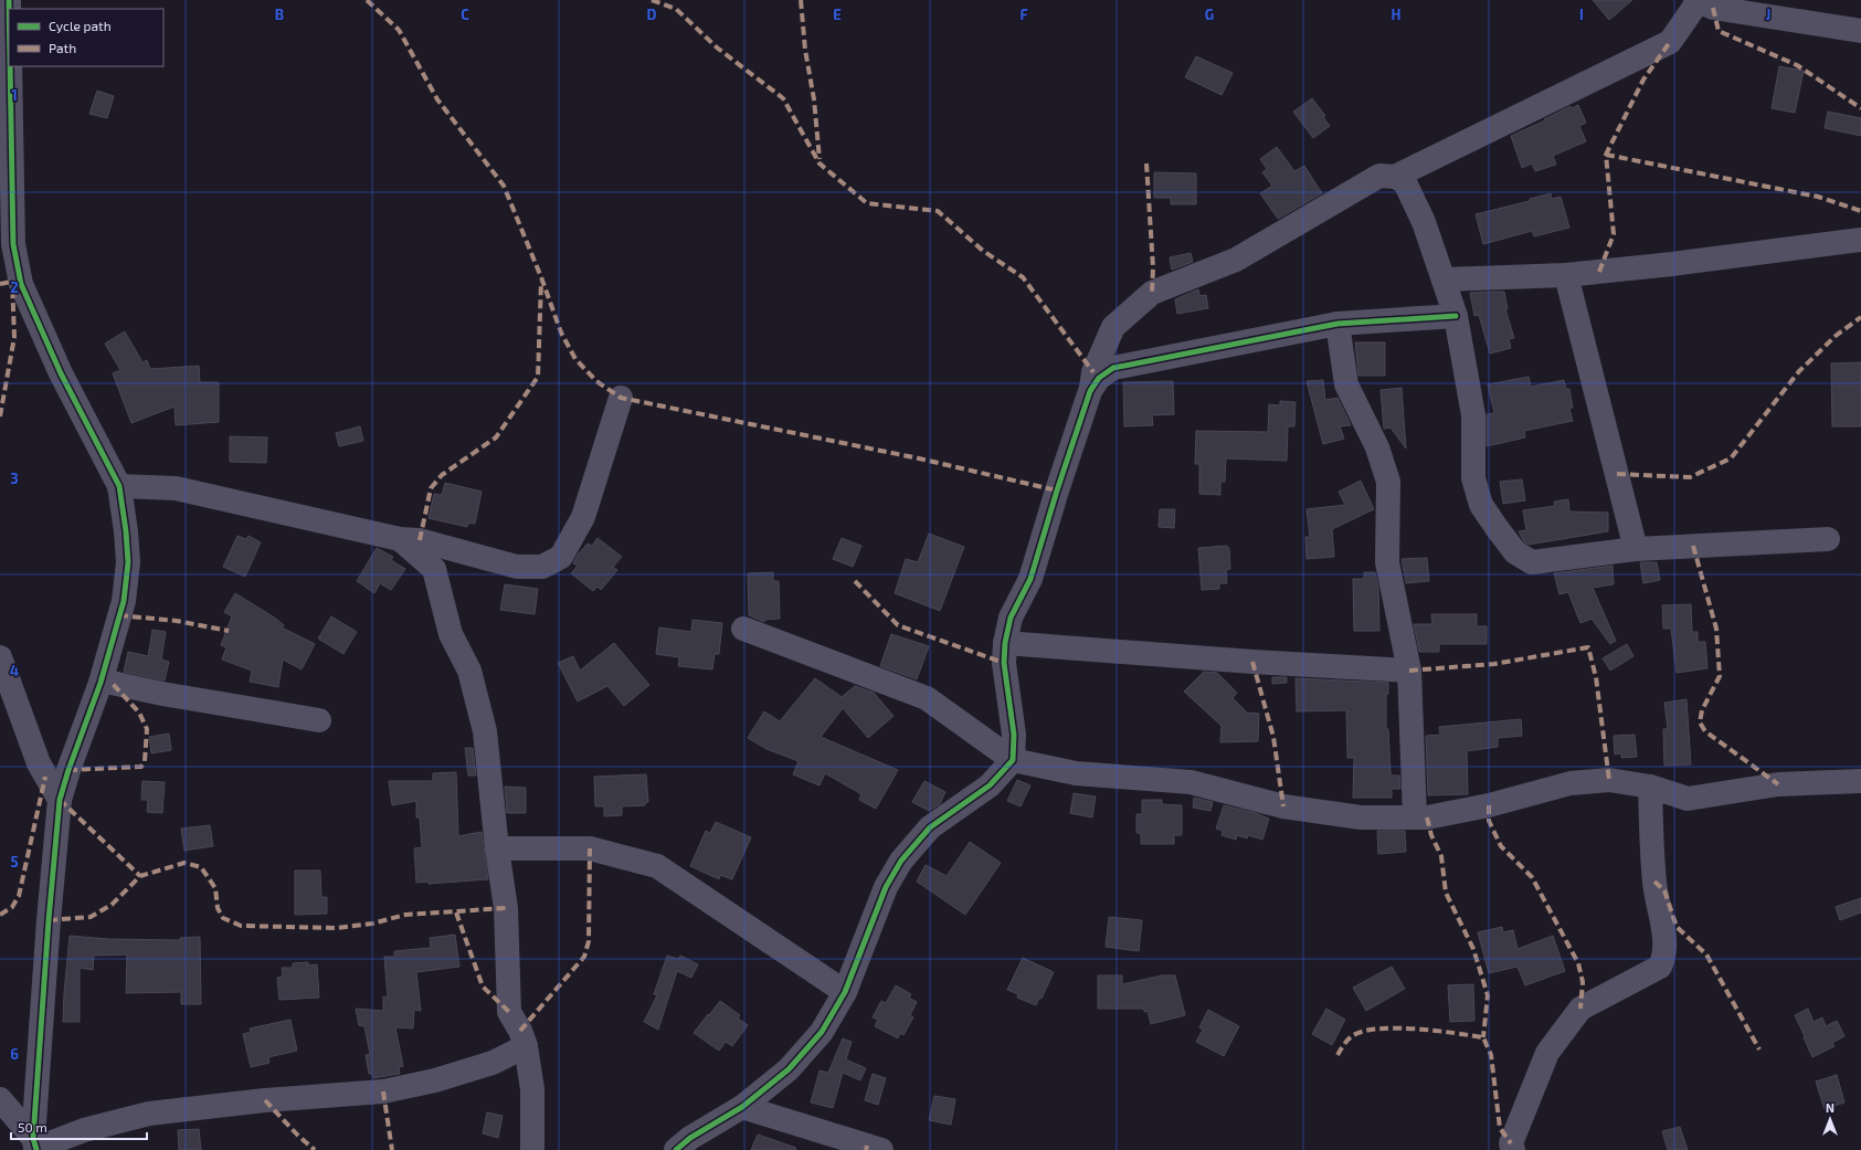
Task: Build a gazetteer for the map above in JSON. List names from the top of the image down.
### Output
{
  "legend": ["Cycle path", "Path"],
  "scale_bar": "50 m",
  "north": "top",
  "grid": {
    "columns": [
      "B",
      "C",
      "D",
      "E",
      "F",
      "G",
      "H",
      "I",
      "J"
    ],
    "rows": [
      "1",
      "2",
      "3",
      "4",
      "5",
      "6"
    ]
  }
}
